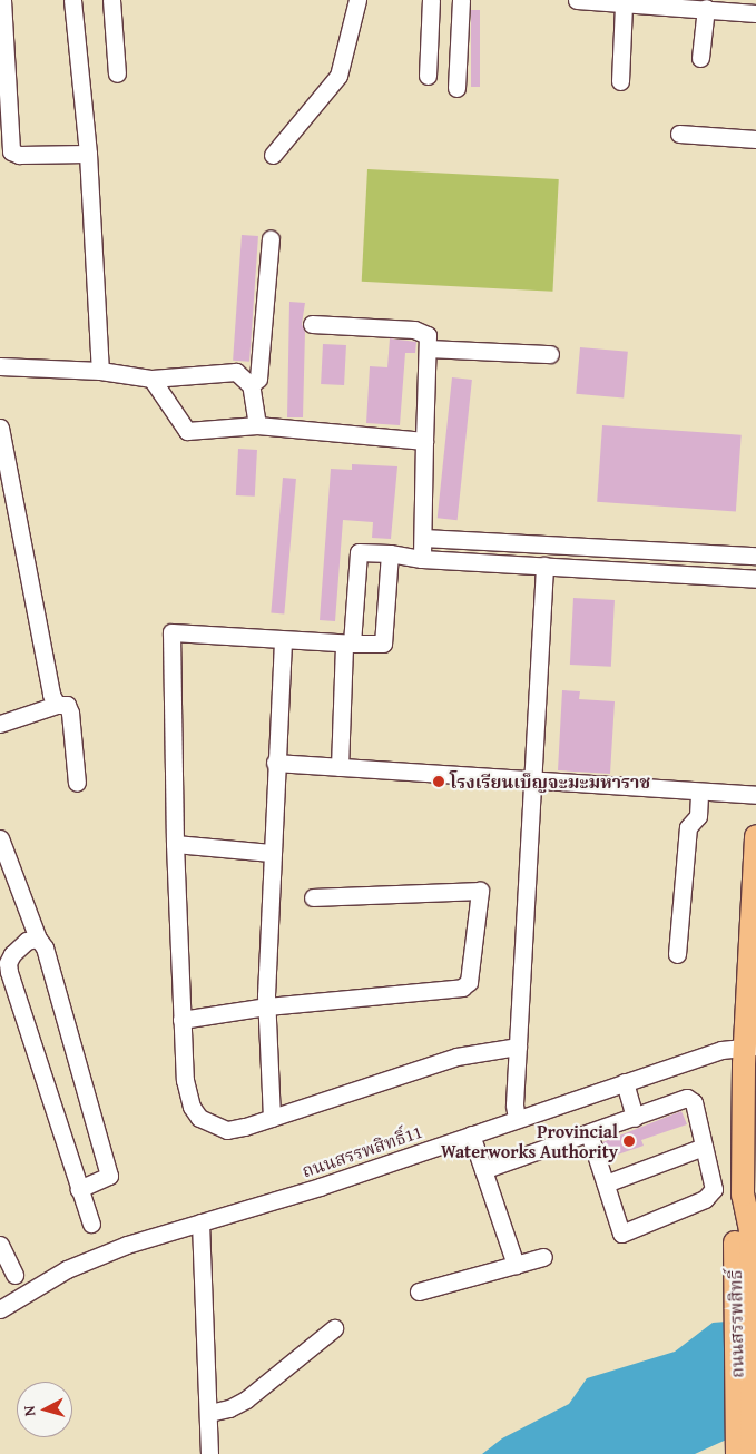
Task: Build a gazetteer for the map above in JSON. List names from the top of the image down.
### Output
{
  "streets": {
    "main road": ["ถนนสรรพสิทธิ์"],
    "street": ["ถนนสรรพสิทธิ์11"]
  },
  "crossings": [
    ["ถนนสรรพสิทธิ์11", "ถนนสรรพสิทธิ์"]
  ],
  "places": ["โรงเรียนเบ็ญจะมะมหาราช", "Provincial Waterworks Authority"],
  "north": "left"
}
